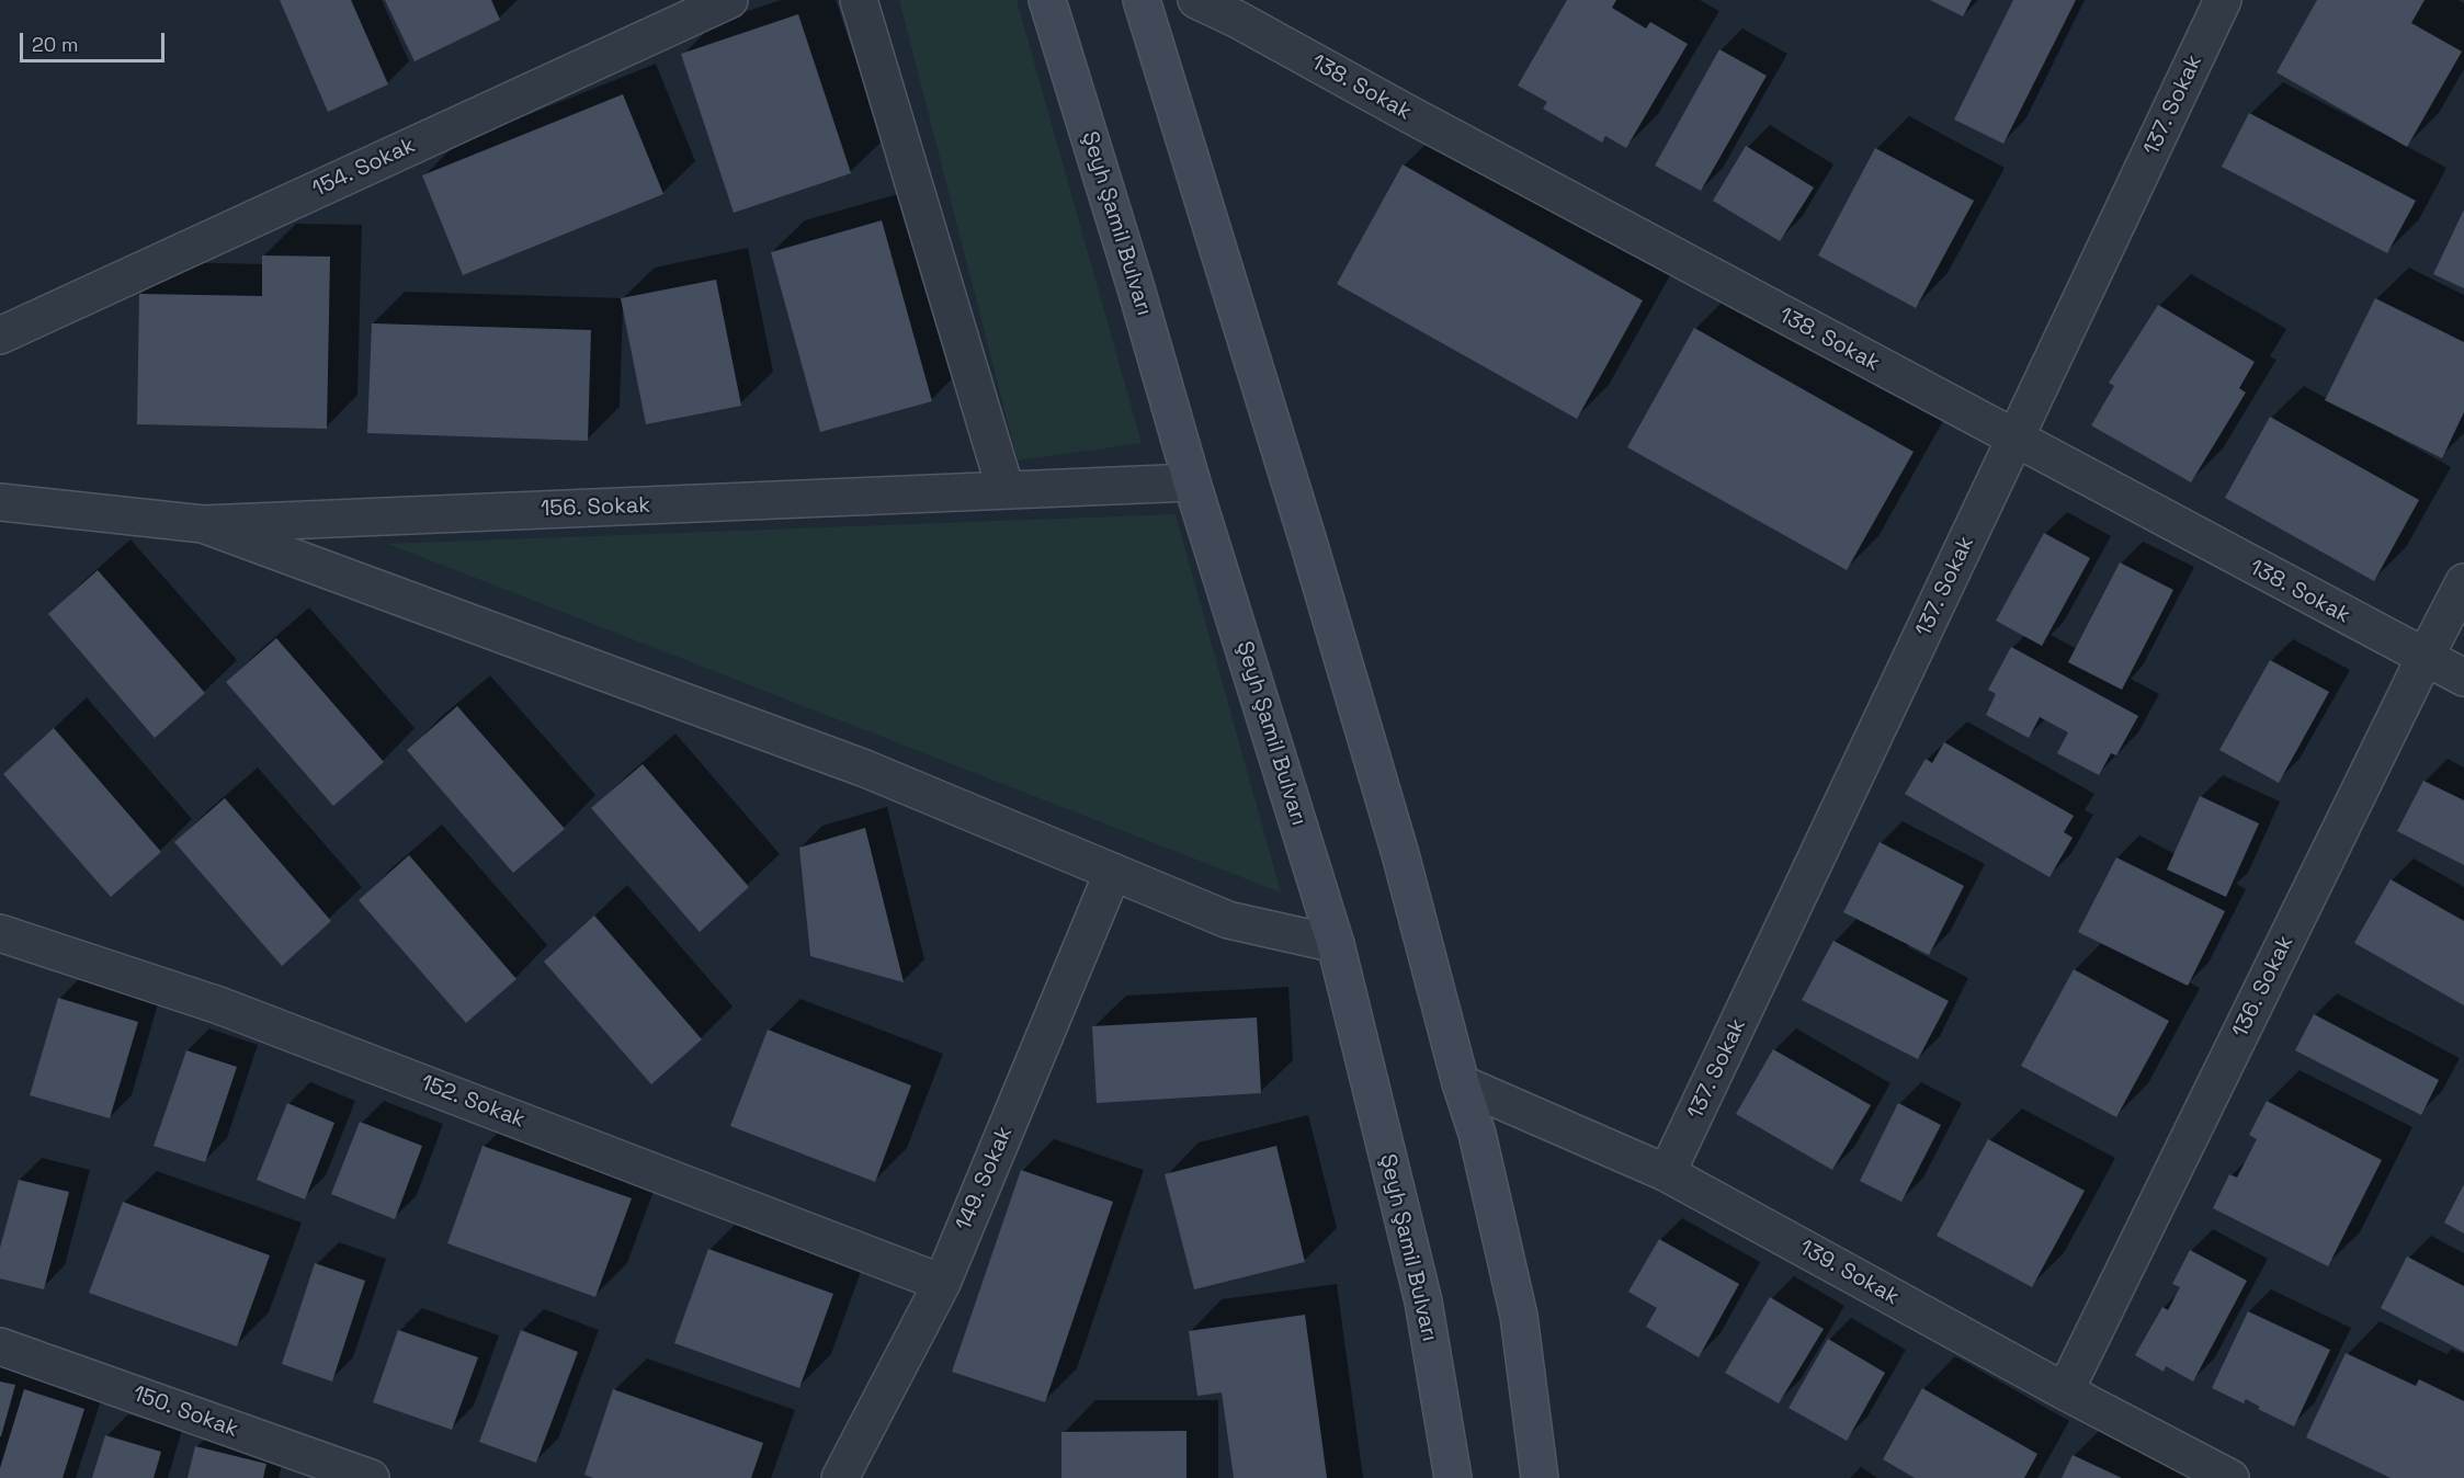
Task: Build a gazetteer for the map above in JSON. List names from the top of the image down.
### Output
{
  "streets": {
    "main road": ["Şeyh Şamil Bulvarı"],
    "street": [
      "138. Sokak",
      "137. Sokak",
      "154. Sokak",
      "156. Sokak",
      "136. Sokak",
      "152. Sokak",
      "149. Sokak",
      "139. Sokak",
      "150. Sokak"
    ]
  },
  "crossings": [
    ["138. Sokak", "137. Sokak"],
    ["138. Sokak", "136. Sokak"],
    ["137. Sokak", "139. Sokak"],
    ["Şeyh Şamil Bulvarı", "156. Sokak"],
    ["136. Sokak", "139. Sokak"],
    ["152. Sokak", "149. Sokak"]
  ],
  "scale_bar": "20 m"
}
